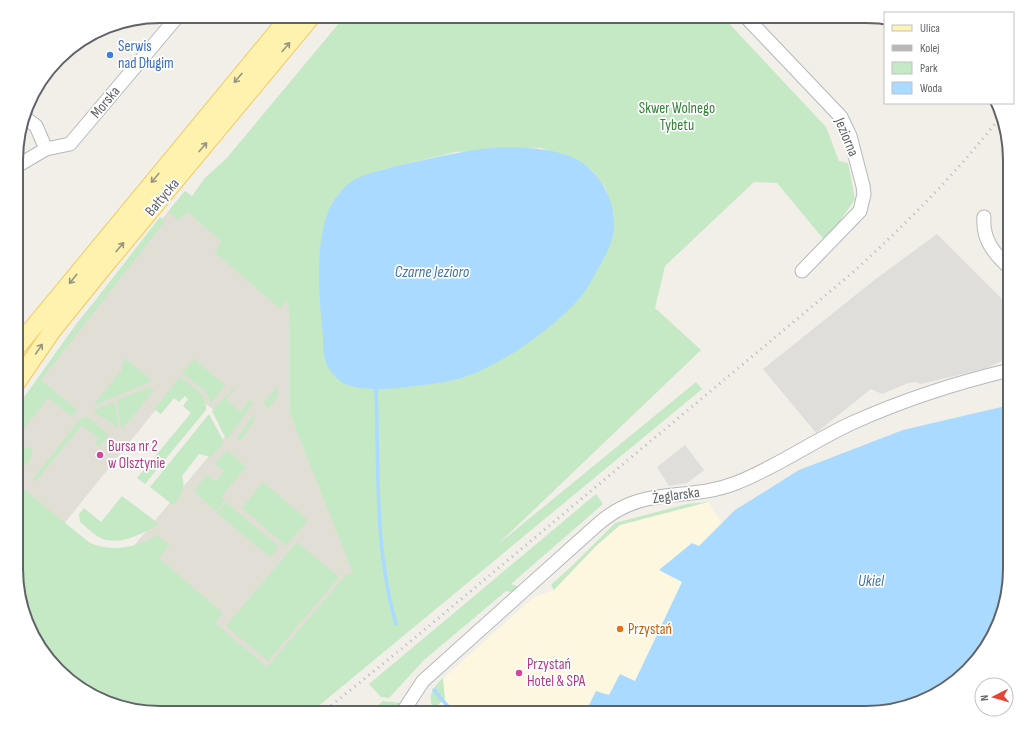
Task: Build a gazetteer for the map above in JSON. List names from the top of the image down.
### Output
{
  "streets": {
    "main road": ["Bałtycka"],
    "street": ["Morska", "Jeziorna", "Żeglarska"]
  },
  "water": ["Czarne Jezioro", "Ukiel"],
  "parks": ["Skwer Wolnego Tybetu"],
  "places": [
    "Serwis nad Długim",
    "Bursa nr 2 w Olsztynie",
    "Przystań",
    "Przystań Hotel & SPA"
  ],
  "legend": [
    "Ulica",
    "Kolej",
    "Park",
    "Woda"
  ],
  "north": "left"
}
